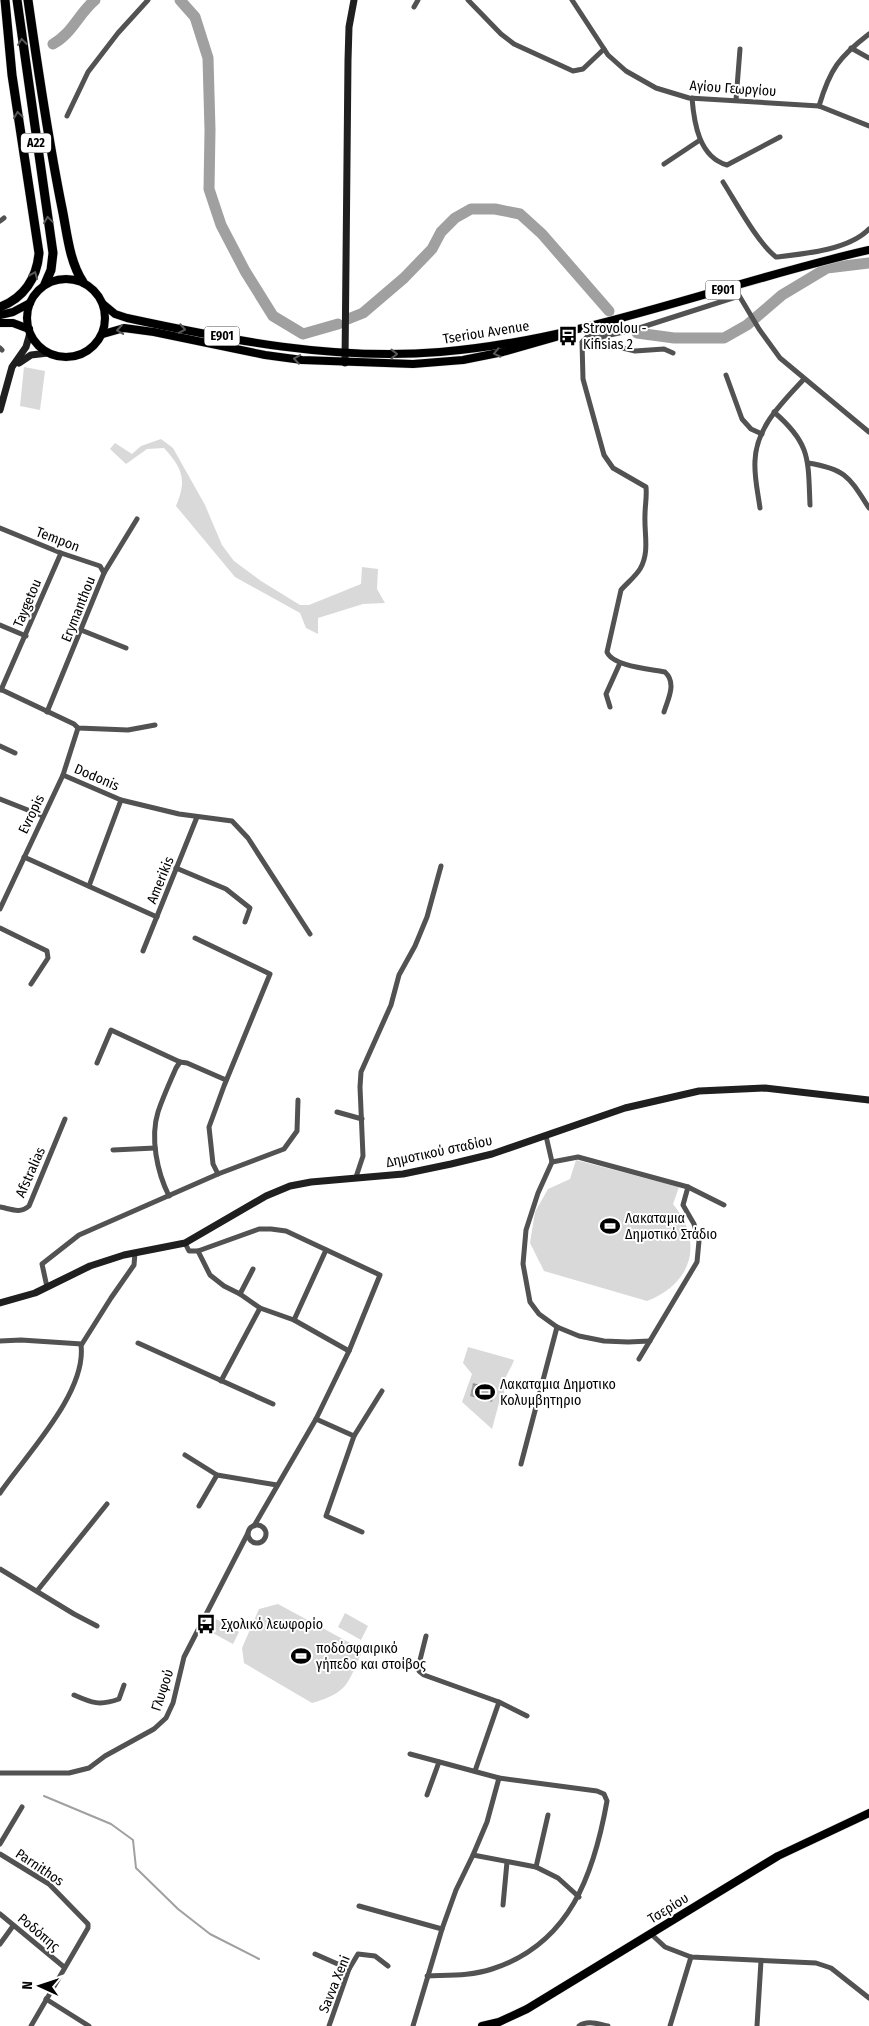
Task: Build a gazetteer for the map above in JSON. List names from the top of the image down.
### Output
{
  "streets": {
    "highway": ["A22"],
    "main road": [
      "E901",
      "Tseriou Avenue",
      "Δημοτικού σταδίου",
      "Τσερίου"
    ],
    "street": [
      "Αγίου Γεωργίου",
      "Tempon",
      "Taygetou",
      "Erymanthou",
      "Dodonis",
      "Evropis",
      "Amerikis",
      "Afstralias",
      "Γλυφού",
      "Parnithos",
      "Ροδόπης",
      "Savva Xeni"
    ]
  },
  "crossings": [
    ["A22", "Tseriou Avenue"],
    ["Tempon", "Taygetou"],
    ["Tempon", "Erymanthou"],
    ["Dodonis", "Evropis"],
    ["Dodonis", "Amerikis"],
    ["Parnithos", "Ροδόπης"]
  ],
  "places": {
    "bus stop": ["Strovolou - Kifisias 2", "Σχολικό λεωφορίο"],
    "sports": ["Λακαταμια Δημοτικό Στάδιο", "Λακαταμια Δημοτικο Κολυμβητηριο", "ποδόσφαιρικό γήπεδο και στοίβος"]
  },
  "north": "left"
}
